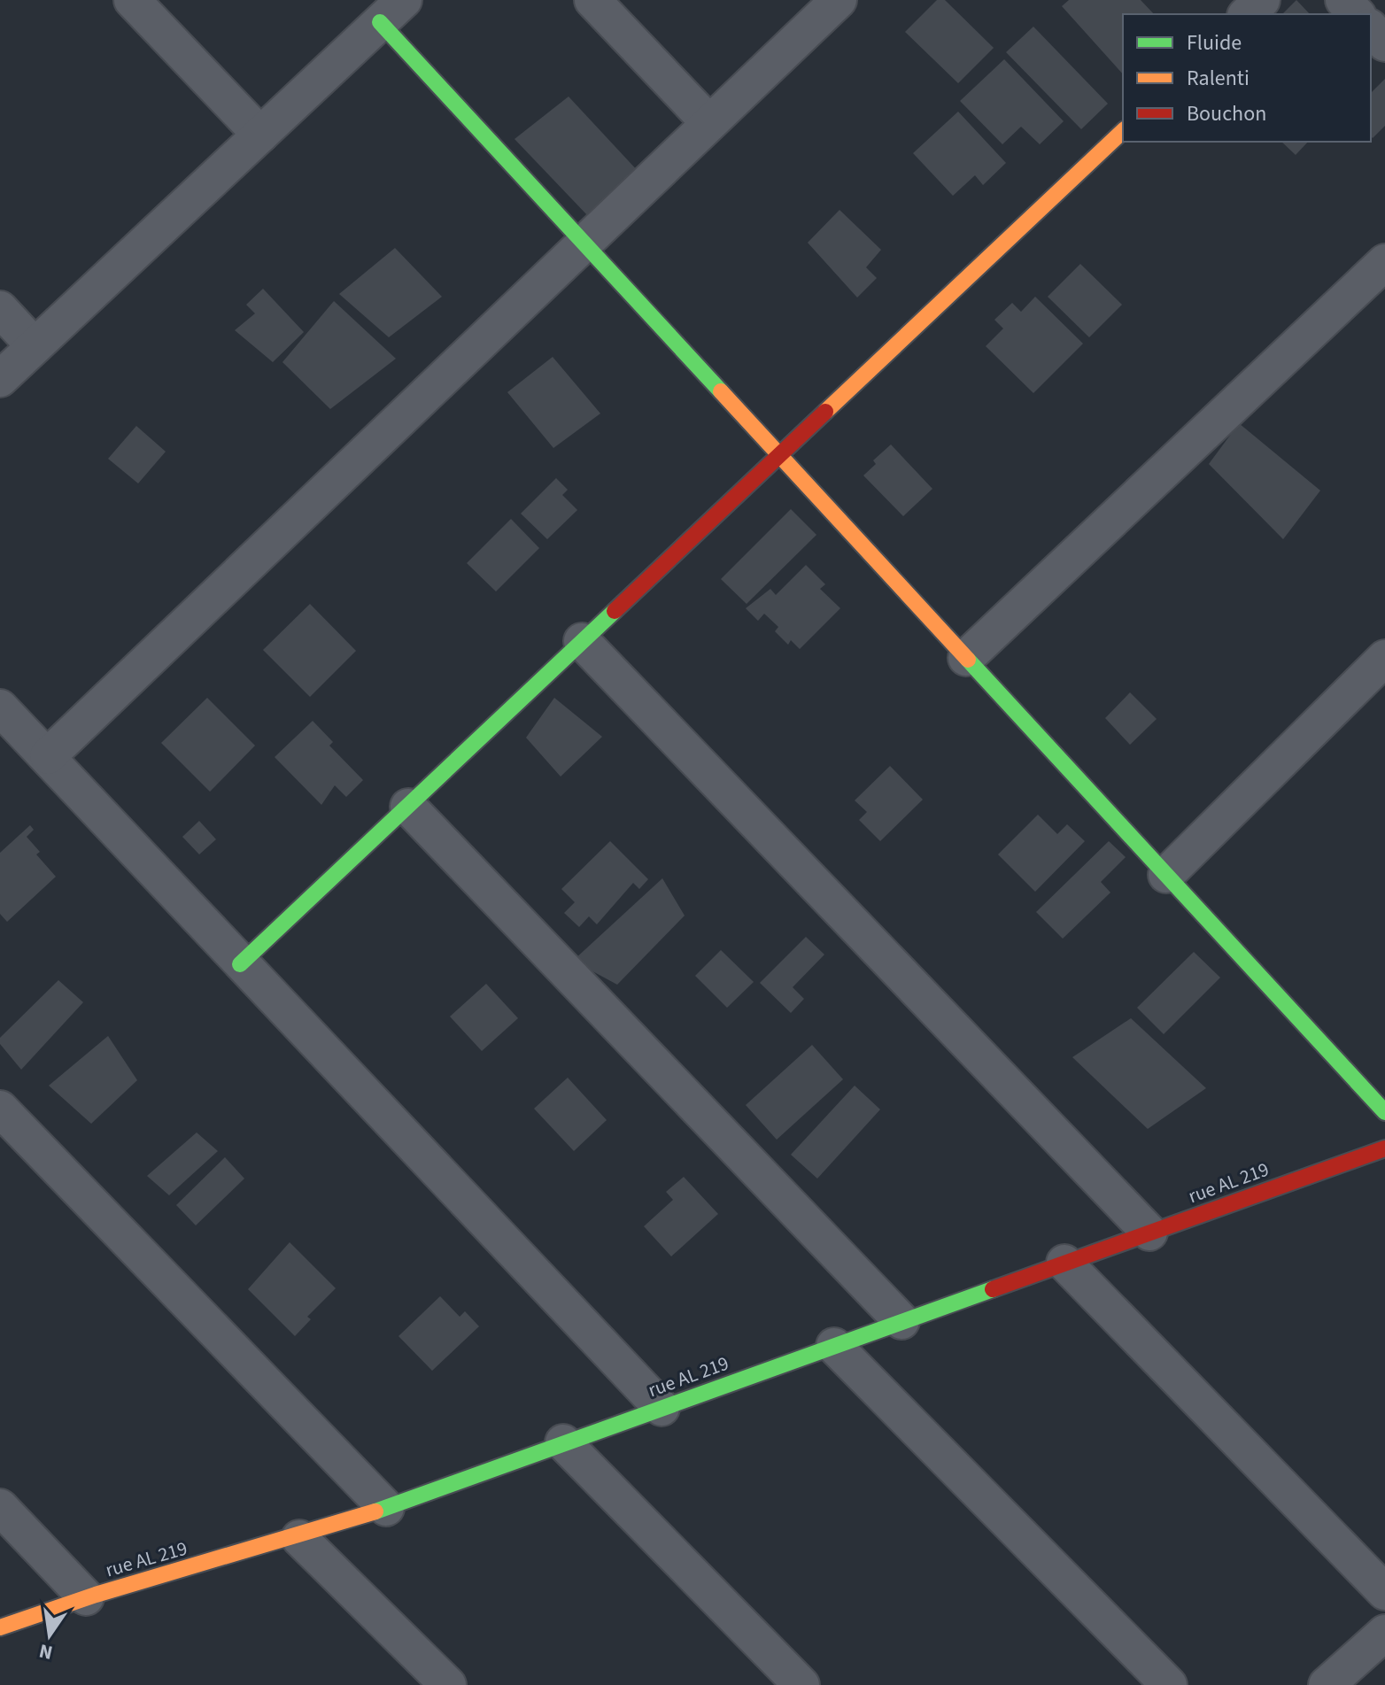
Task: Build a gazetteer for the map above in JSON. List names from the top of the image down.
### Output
{
  "streets": {
    "street": ["rue AL 219"]
  },
  "legend": ["Fluide", "Ralenti", "Bouchon"],
  "north": "bottom"
}
